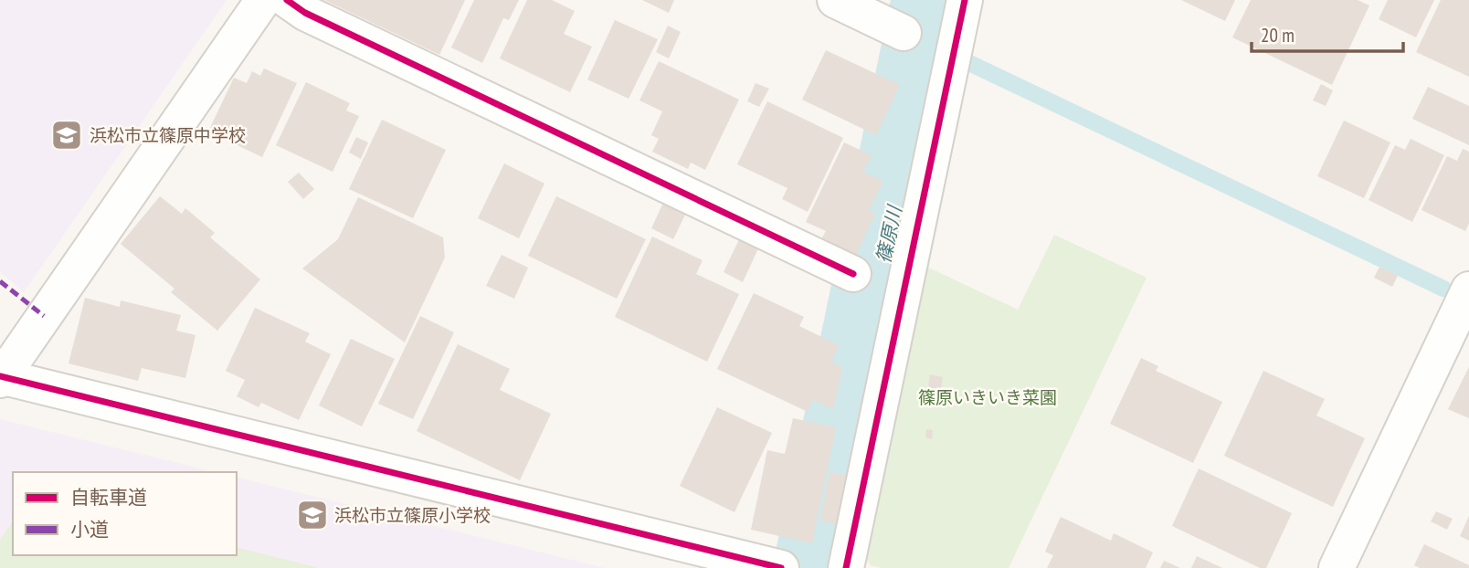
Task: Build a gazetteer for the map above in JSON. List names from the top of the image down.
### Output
{
  "water": ["篠原川"],
  "parks": ["篠原いきいき菜園"],
  "places": {
    "school or university": ["浜松市立篠原中学校", "浜松市立篠原小学校"]
  },
  "legend": ["自転車道", "小道"],
  "scale_bar": "20 m"
}
